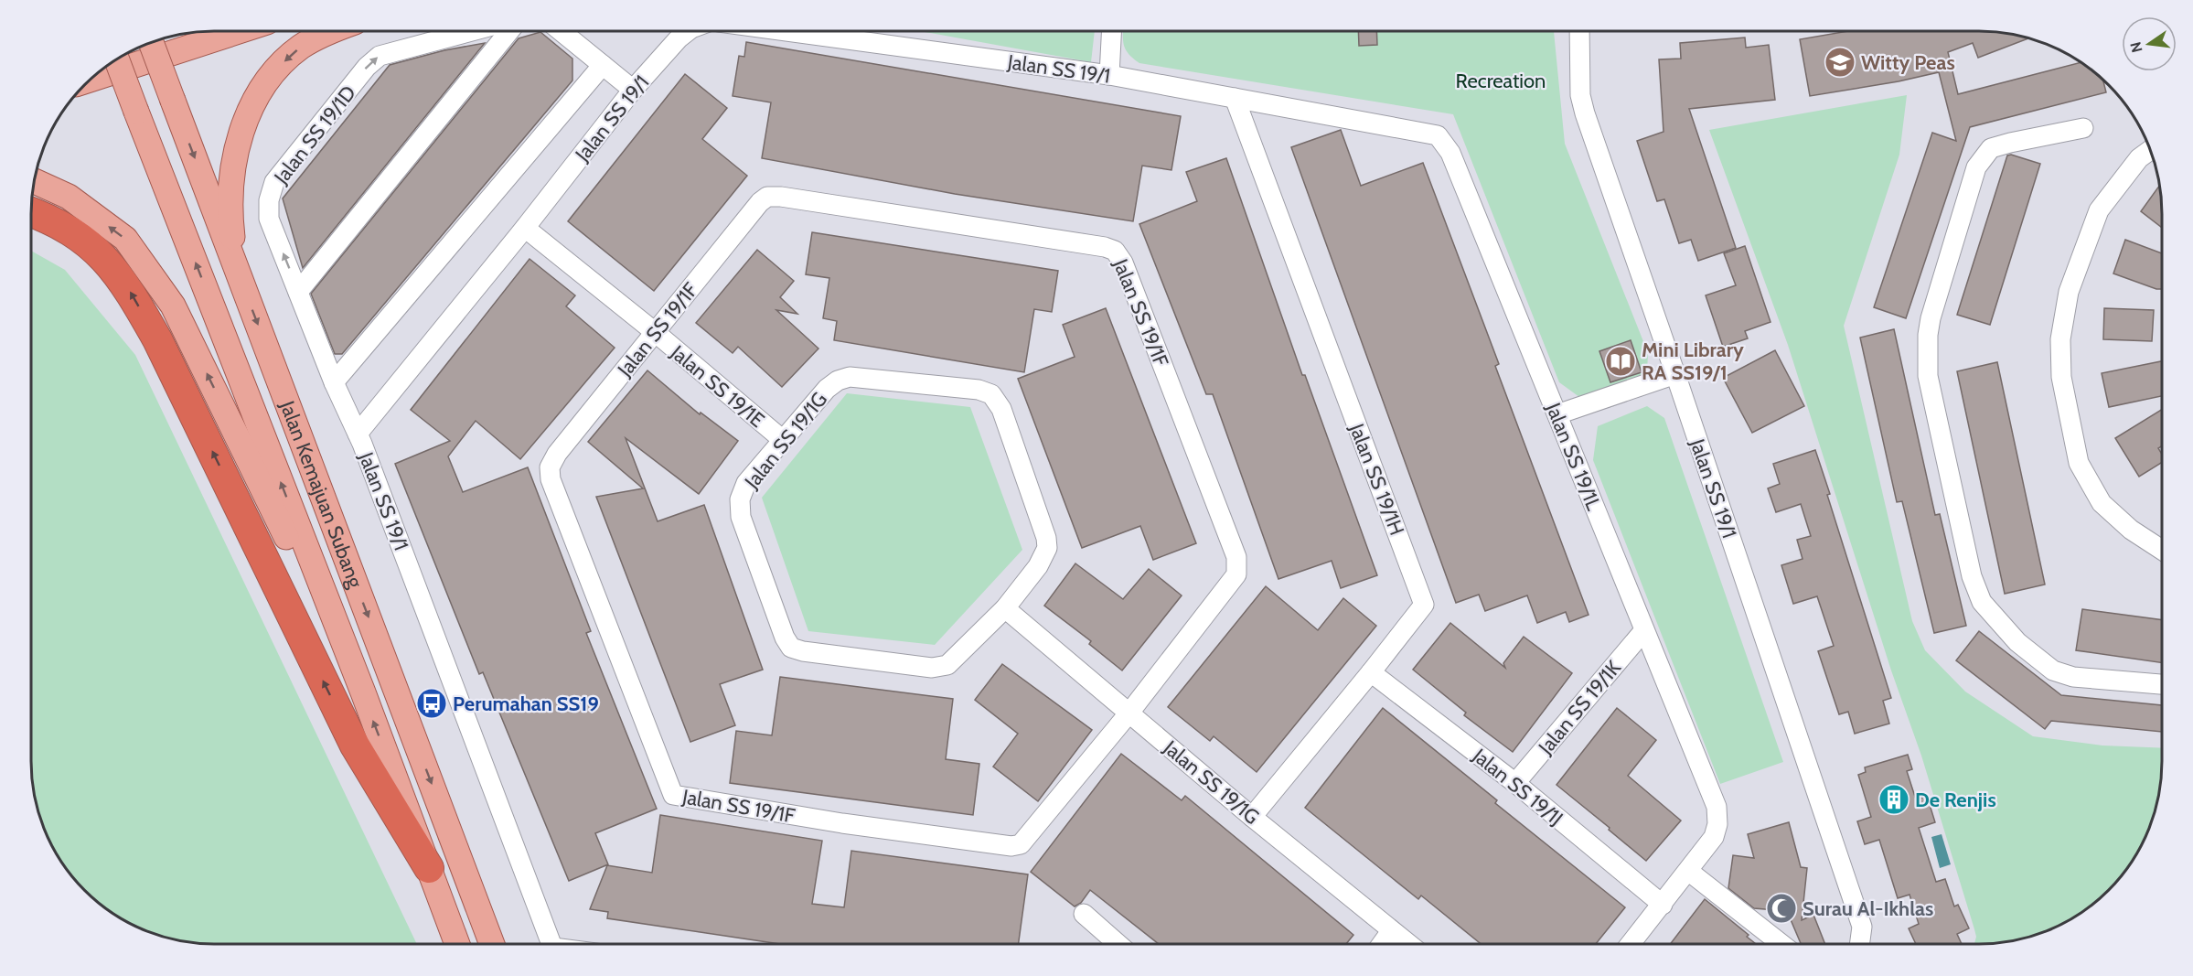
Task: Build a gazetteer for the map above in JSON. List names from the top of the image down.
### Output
{
  "streets": {
    "main road": ["Jalan Kemajuan Subang"],
    "street": [
      "Jalan SS 19/1",
      "Jalan SS 19/1D",
      "Jalan SS 19/1F",
      "Jalan SS 19/1E",
      "Jalan SS 19/1G",
      "Jalan SS 19/1L",
      "Jalan SS 19/1H",
      "Jalan SS 19/1K",
      "Jalan SS 19/1J"
    ]
  },
  "crossings": [
    ["Jalan SS 19/1", "Jalan SS 19/1D"],
    ["Jalan SS 19/1", "Jalan SS 19/1E"],
    ["Jalan SS 19/1", "Jalan SS 19/1L"],
    ["Jalan SS 19/1", "Jalan SS 19/1H"],
    ["Jalan SS 19/1F", "Jalan SS 19/1E"],
    ["Jalan SS 19/1F", "Jalan SS 19/1G"],
    ["Jalan SS 19/1E", "Jalan SS 19/1G"],
    ["Jalan SS 19/1G", "Jalan SS 19/1H"],
    ["Jalan SS 19/1L", "Jalan SS 19/1H"],
    ["Jalan SS 19/1L", "Jalan SS 19/1K"],
    ["Jalan SS 19/1L", "Jalan SS 19/1J"],
    ["Jalan SS 19/1H", "Jalan SS 19/1J"],
    ["Jalan SS 19/1K", "Jalan SS 19/1J"]
  ],
  "parks": ["Recreation"],
  "places": {
    "school or university": ["Witty Peas"],
    "library": ["Mini Library RA SS19/1"],
    "bus stop": ["Perumahan SS19"],
    "building": ["De Renjis"],
    "mosque": ["Surau Al-Ikhlas"]
  },
  "north": "left"
}
